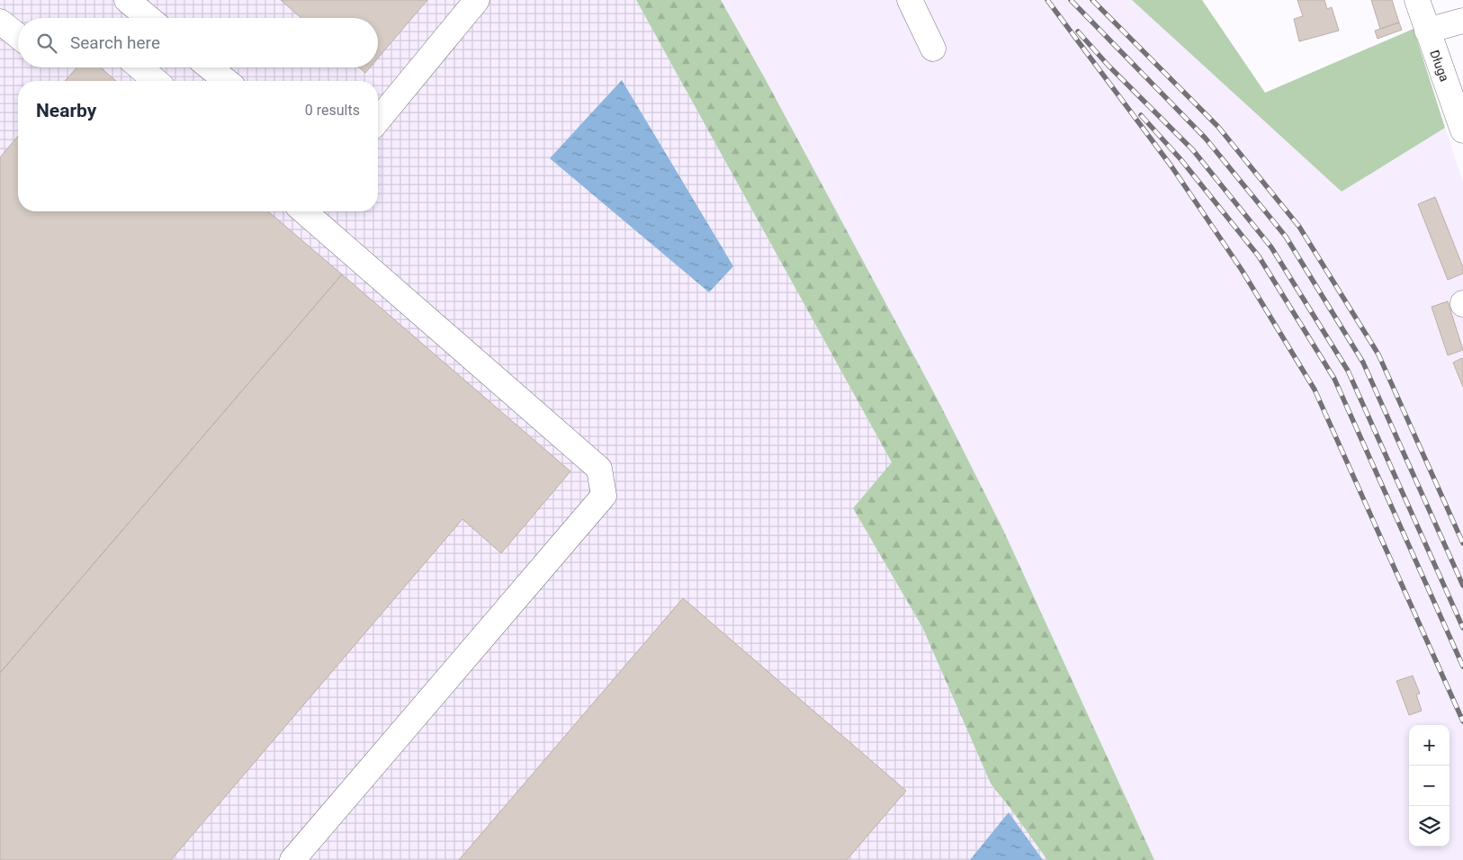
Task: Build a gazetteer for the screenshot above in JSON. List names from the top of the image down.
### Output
{
  "streets": {
    "street": ["Długa"]
  },
  "page": {
    "search": "Search here",
    "heading": ["Nearby", "0 results"],
    "map_buttons": ["+", "−"]
  }
}
